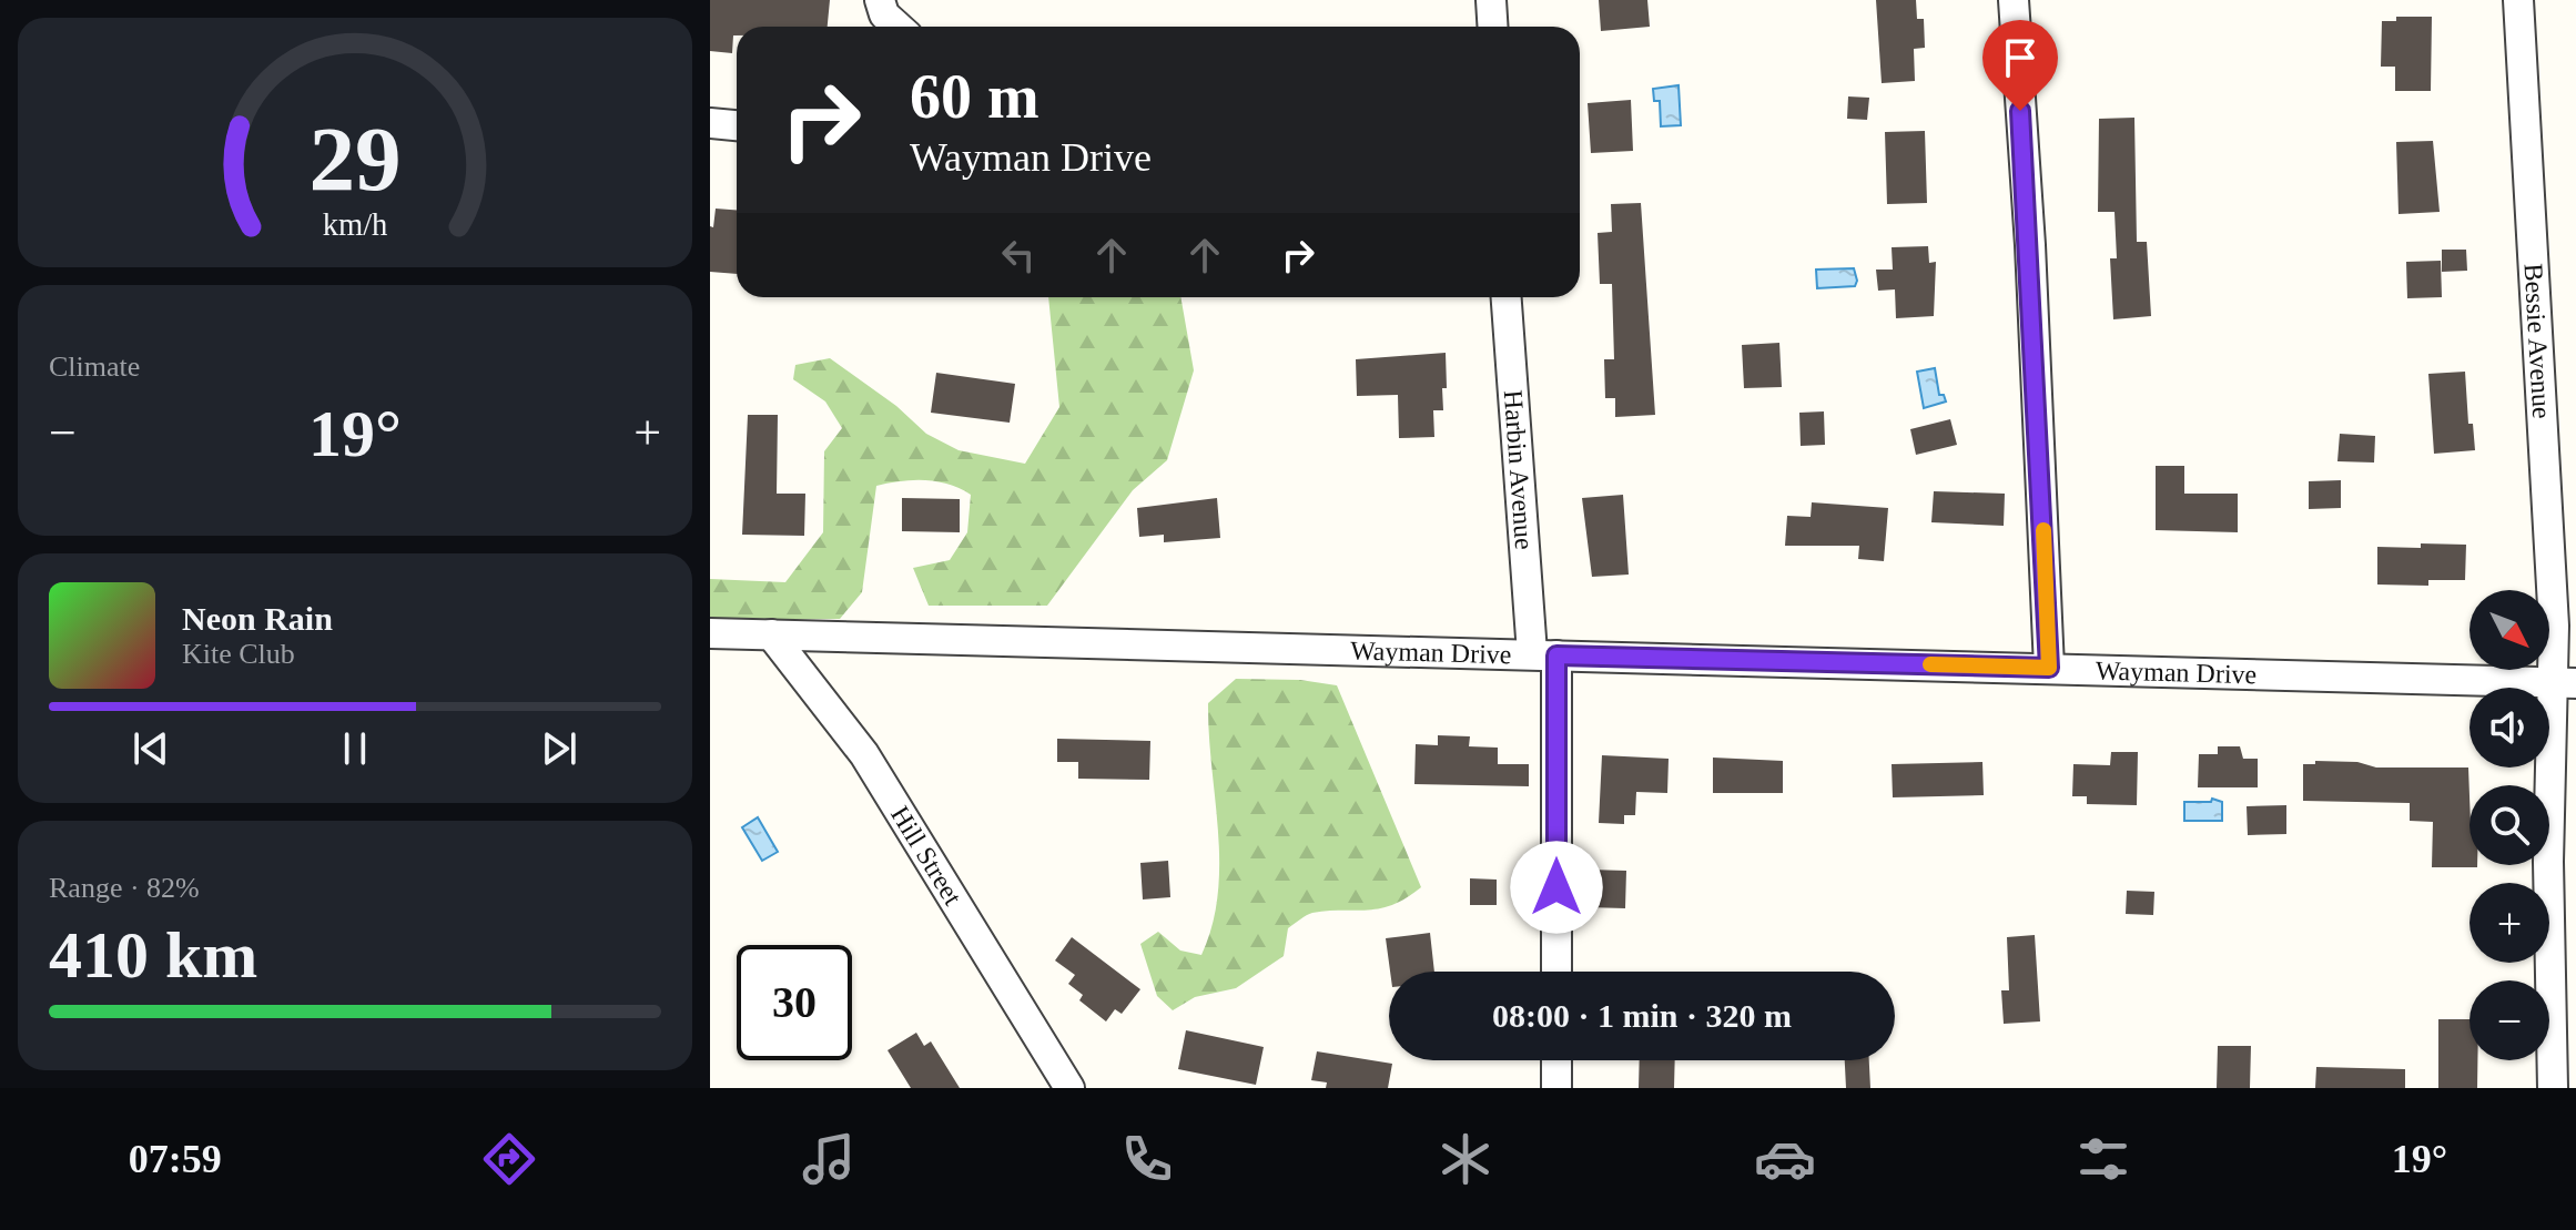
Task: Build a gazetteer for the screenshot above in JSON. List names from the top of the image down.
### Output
{
  "streets": {
    "street": [
      "Bessie Avenue",
      "Harbin Avenue",
      "Wayman Drive",
      "Hill Street"
    ]
  },
  "crossings": [
    ["Bessie Avenue", "Wayman Drive"],
    ["Harbin Avenue", "Wayman Drive"],
    ["Wayman Drive", "Hill Street"]
  ],
  "north": "bottom right",
  "page": {
    "turn": ["60 m", "Wayman Drive"],
    "tile": [
      "Climate",
      ["Range · 82%", "410 km"]
    ],
    "heat": ["−", "19°", "+"],
    "song": ["Neon Rain", "Kite Club"],
    "map_buttons": ["+", "−"],
    "limit": "30",
    "trip": "08:00 · 1 min · 320 m",
    "tabs": ["07:59", "19°"],
    "gauge": ["29", "km/h"]
  }
}
